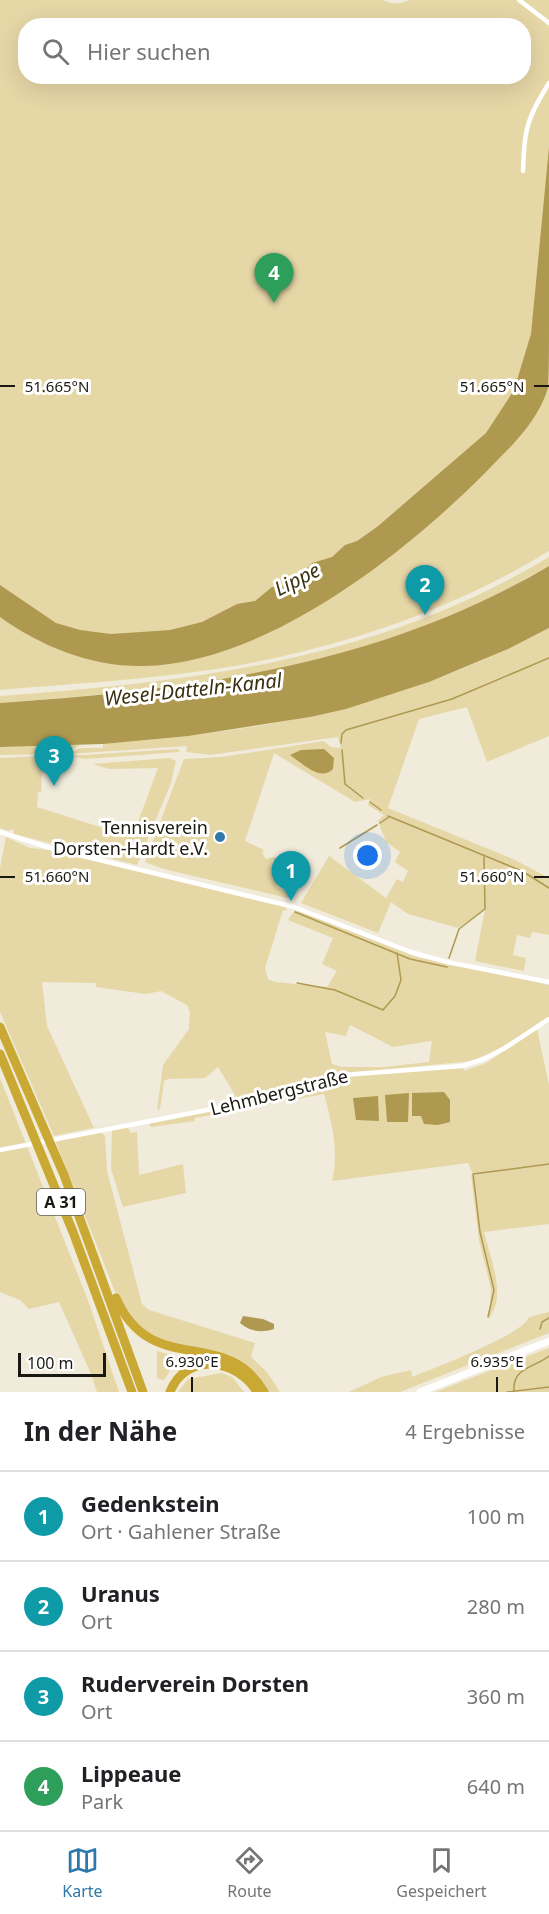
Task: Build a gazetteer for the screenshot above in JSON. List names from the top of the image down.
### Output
{
  "streets": {
    "highway": ["A 31"],
    "street": ["Lehmbergstraße"]
  },
  "water": ["Lippe", "Wesel-Datteln-Kanal"],
  "places": ["Tennisverein Dorsten-Hardt e.V."],
  "scale_bar": "100 m",
  "page": {
    "search": "Hier suchen",
    "pins": [
      "4",
      "2",
      "3",
      "1"
    ],
    "scale": "100 m",
    "heading": ["In der Nähe", "4 Ergebnisse"],
    "list": [
      {
        "mark": "1",
        "name": "Gedenkstein",
        "note": "Ort · Gahlener Straße",
        "value": "100 m"
      },
      {
        "mark": "2",
        "name": "Uranus",
        "note": "Ort",
        "value": "280 m"
      },
      {
        "mark": "3",
        "name": "Ruderverein Dorsten",
        "note": "Ort",
        "value": "360 m"
      },
      {
        "mark": "4",
        "name": "Lippeaue",
        "note": "Park",
        "value": "640 m"
      }
    ],
    "nav": ["Karte", "Route", "Gespeichert"]
  },
  "coordinates": [
    "51.665°N",
    "51.660°N",
    "6.930°E",
    "6.935°E"
  ]
}
